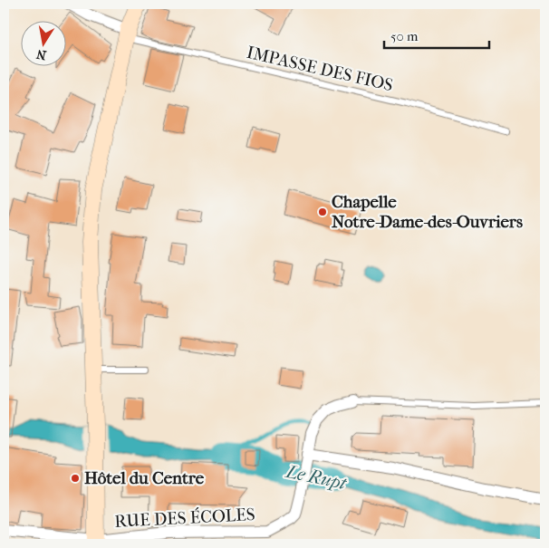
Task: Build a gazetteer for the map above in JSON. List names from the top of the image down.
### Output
{
  "streets": {
    "street": ["RUE DES ÉCOLES"],
    "lane": ["IMPASSE DES FIOS"]
  },
  "water": ["Le Rupt"],
  "places": ["Chapelle Notre-Dame-des-Ouvriers", "Hôtel du Centre"],
  "scale_bar": "50 m",
  "north": "bottom"
}
